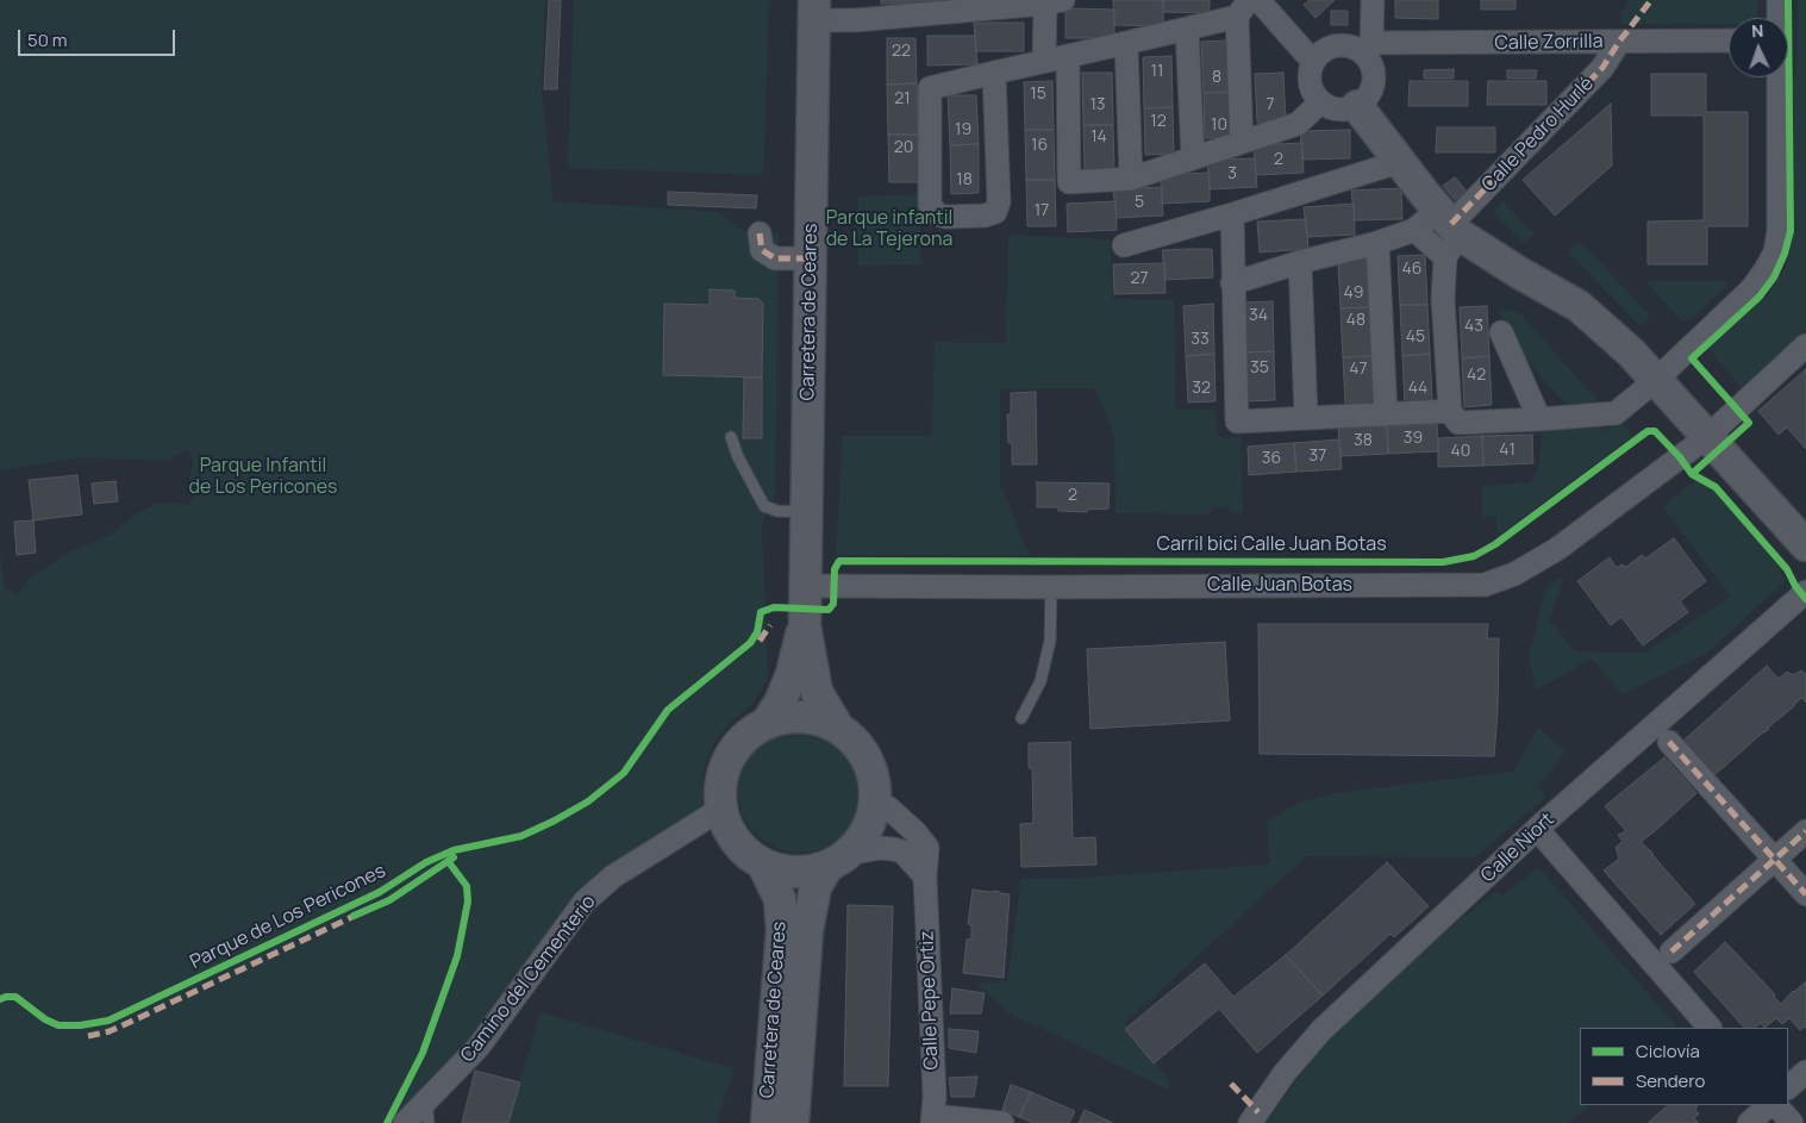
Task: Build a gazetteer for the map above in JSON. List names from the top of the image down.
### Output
{
  "streets": {
    "main road": ["Carretera de Ceares"],
    "street": [
      "Calle Zorrilla",
      "Calle Pedro Hurlé",
      "Calle Juan Botas",
      "Calle Niort",
      "Camino del Cementerio",
      "Calle Pepe Ortiz"
    ],
    "cycle path": ["Carril bici Calle Juan Botas"]
  },
  "crossings": [
    ["Calle Zorrilla", "Calle Pedro Hurlé"],
    ["Carretera de Ceares", "Calle Juan Botas"],
    ["Carretera de Ceares", "Camino del Cementerio"],
    ["Carretera de Ceares", "Calle Pepe Ortiz"],
    ["Camino del Cementerio", "Calle Pepe Ortiz"]
  ],
  "parks": ["Parque infantil de La Tejerona", "Parque Infantil de Los Pericones"],
  "house_numbers": [
    "22",
    "11",
    "8",
    "15",
    "21",
    "13",
    "7",
    "12",
    "10",
    "19",
    "14",
    "16",
    "20",
    "2",
    "3",
    "18",
    "5",
    "17",
    "46",
    "27",
    "49",
    "34",
    "48",
    "43",
    "45",
    "33",
    "35",
    "47",
    "42",
    "32",
    "44",
    "39",
    "38",
    "41",
    "40",
    "37",
    "36",
    "2"
  ],
  "legend": ["Ciclovía", "Sendero"],
  "scale_bar": "50 m",
  "north": "top"
}
